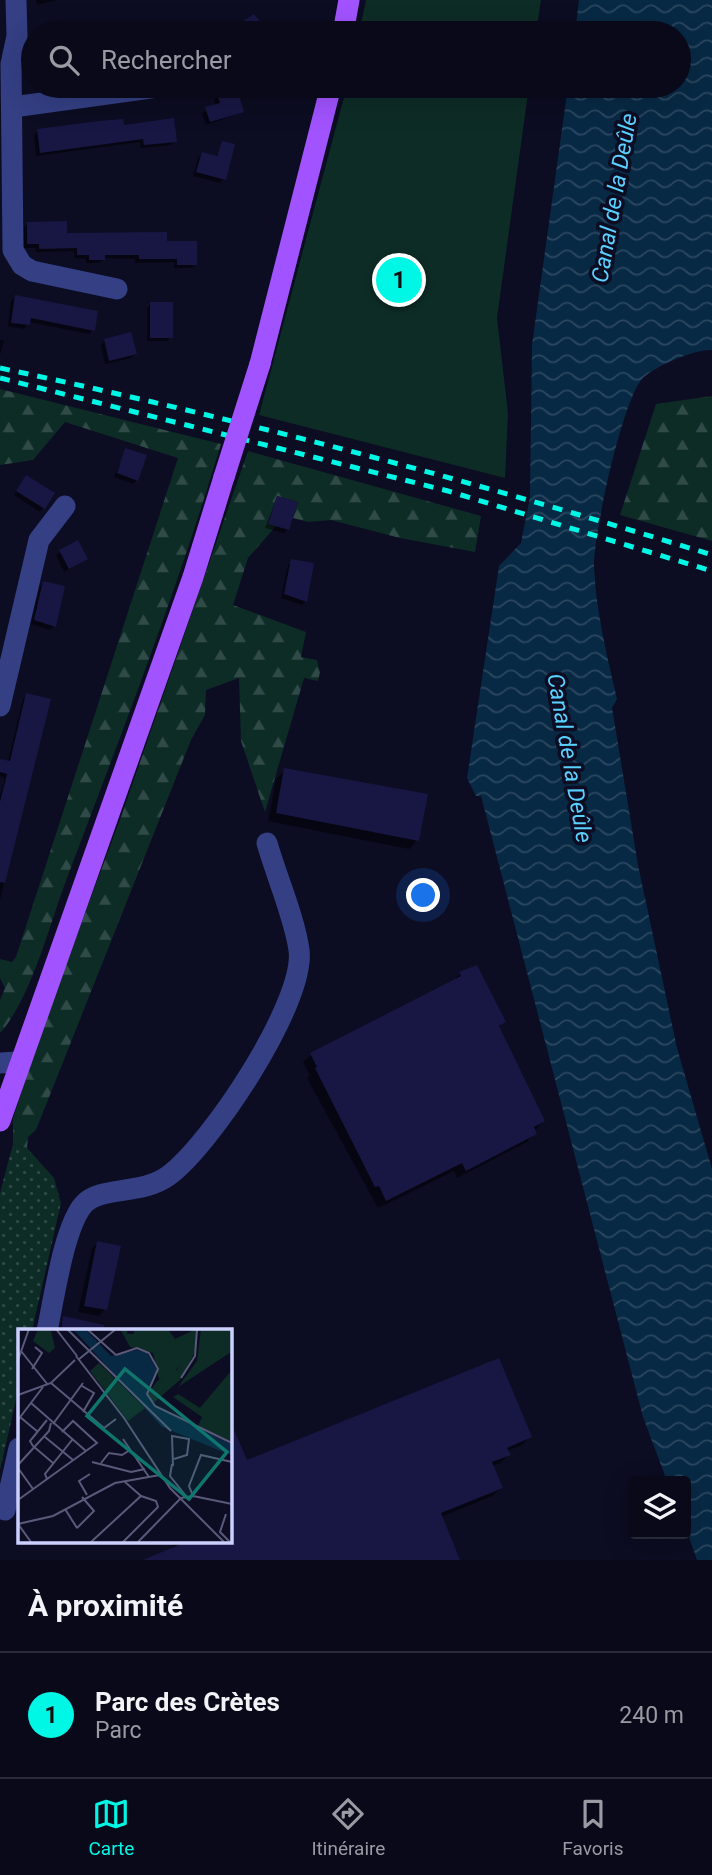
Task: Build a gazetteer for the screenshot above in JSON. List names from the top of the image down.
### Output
{
  "water": ["Canal de la Deûle"],
  "page": {
    "search": "Rechercher",
    "pins": "1",
    "heading": "À proximité",
    "list": [
      {
        "mark": "1",
        "name": "Parc des Crètes",
        "note": "Parc",
        "value": "240 m"
      }
    ],
    "nav": ["Carte", "Itinéraire", "Favoris"]
  }
}
